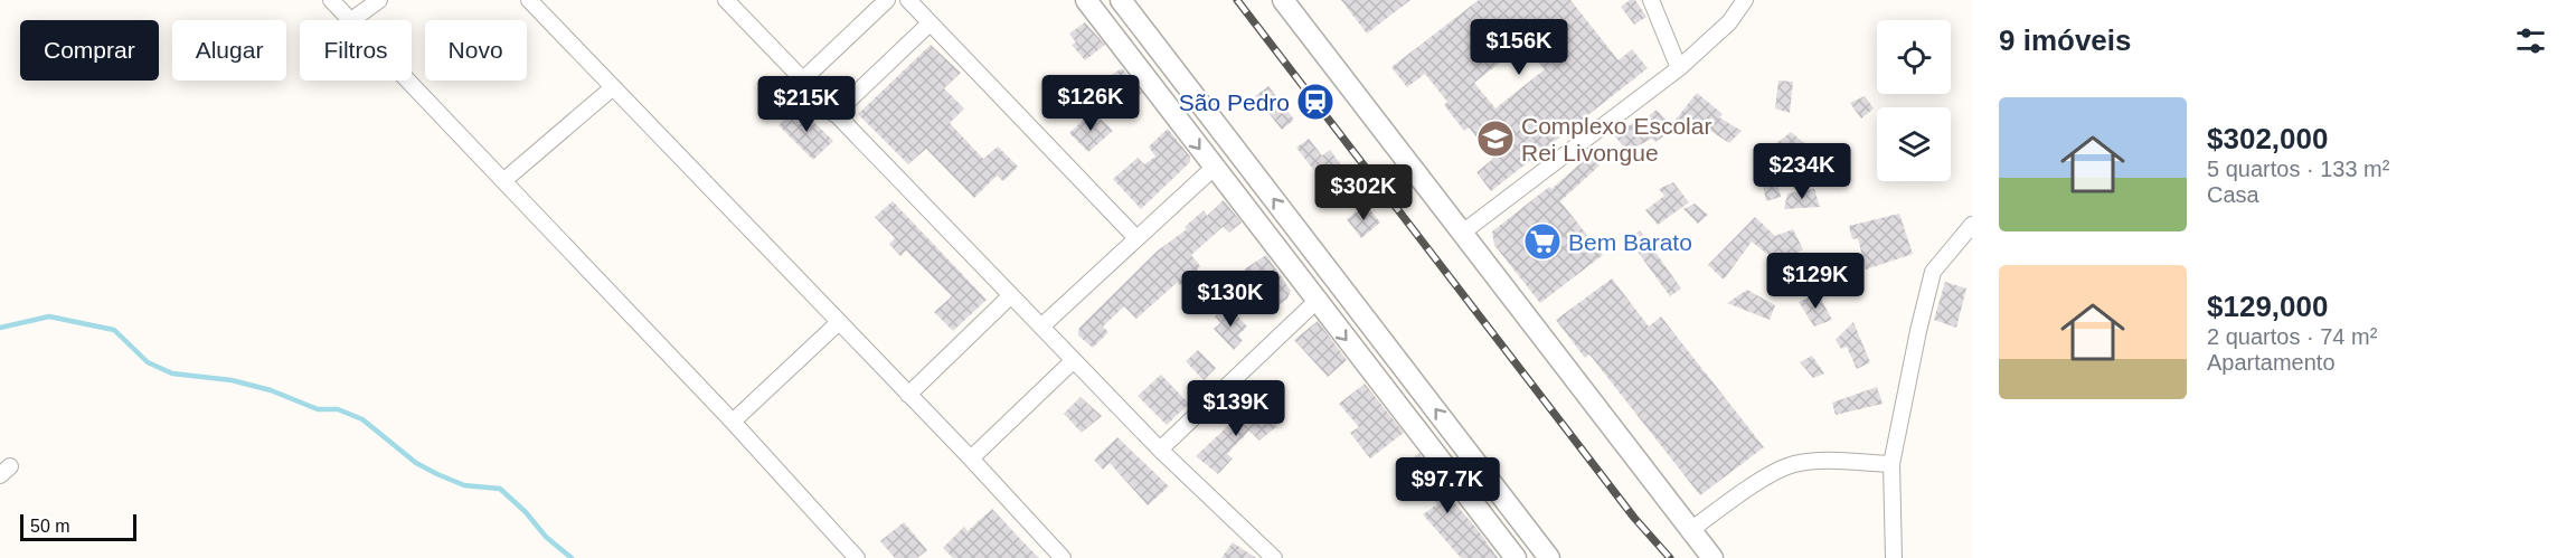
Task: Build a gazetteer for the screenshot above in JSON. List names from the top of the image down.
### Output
{
  "places": {
    "station": ["São Pedro"],
    "school or university": ["Complexo Escolar Rei Livongue"],
    "supermarket": ["Bem Barato"]
  },
  "scale_bar": "50 m",
  "page": {
    "heading": "9 imóveis",
    "price": [
      "$156K",
      "$126K",
      "$215K",
      "$234K",
      "$302K",
      "$129K",
      "$130K",
      "$139K",
      "$97.7K"
    ],
    "chip": [
      "Comprar",
      "Alugar",
      "Filtros",
      "Novo"
    ],
    "list": [
      {
        "name": "$302,000",
        "note": "5 quartos · 133 m² · Casa"
      },
      {
        "name": "$129,000",
        "note": "2 quartos · 74 m² · Apartamento"
      }
    ],
    "scale": "50 m"
  }
}
